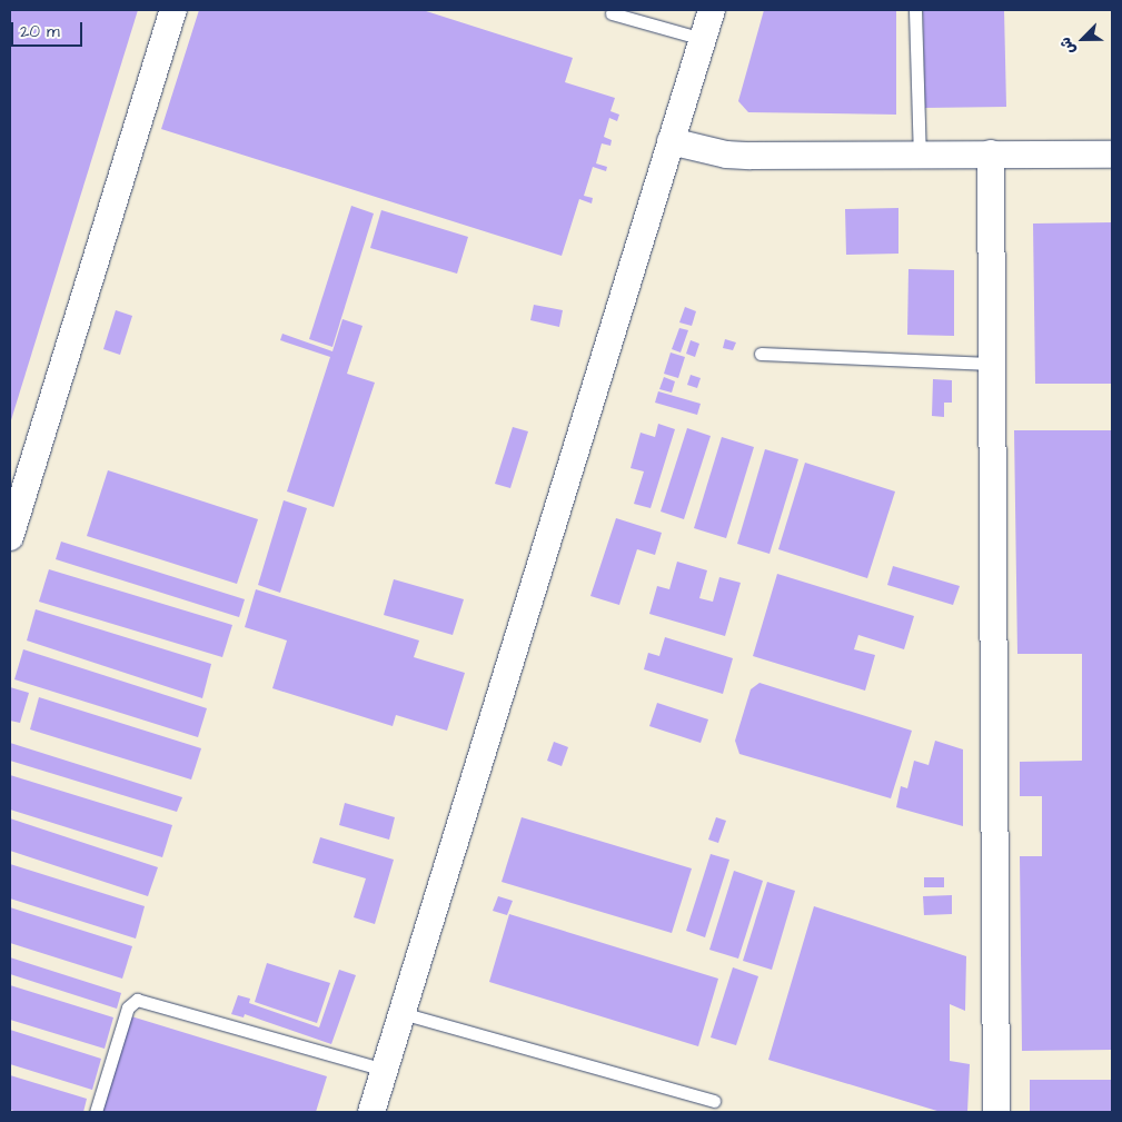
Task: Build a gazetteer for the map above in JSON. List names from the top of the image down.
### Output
{
  "scale_bar": "20 m",
  "north": "bottom left"
}
